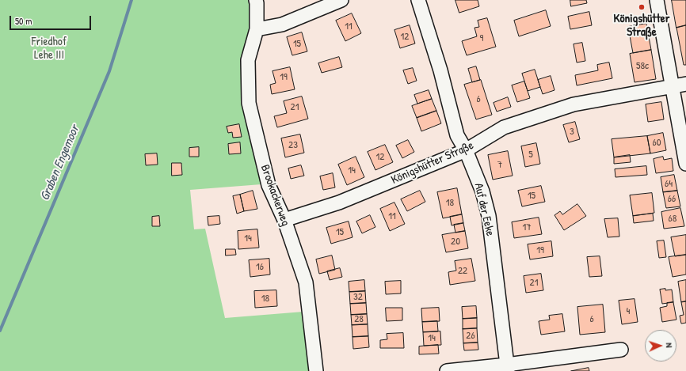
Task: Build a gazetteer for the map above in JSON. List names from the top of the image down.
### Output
{
  "streets": {
    "street": ["Königshütter Straße", "Brookackerweg", "Auf der Eeke"]
  },
  "crossings": [
    ["Königshütter Straße", "Brookackerweg"],
    ["Königshütter Straße", "Auf der Eeke"]
  ],
  "water": ["Graben Engemoor"],
  "parks": ["Friedhof Lehe III"],
  "places": ["Königshütter Straße"],
  "house_numbers": [
    "11",
    "12",
    "9",
    "15",
    "58c",
    "19",
    "6",
    "21",
    "3",
    "60",
    "23",
    "5",
    "12",
    "7",
    "14",
    "64",
    "15",
    "66",
    "18",
    "11",
    "68",
    "17",
    "15",
    "14",
    "20",
    "19",
    "16",
    "22",
    "21",
    "32",
    "18",
    "4",
    "28",
    "6",
    "26",
    "14"
  ],
  "scale_bar": "50 m",
  "north": "right"
}
